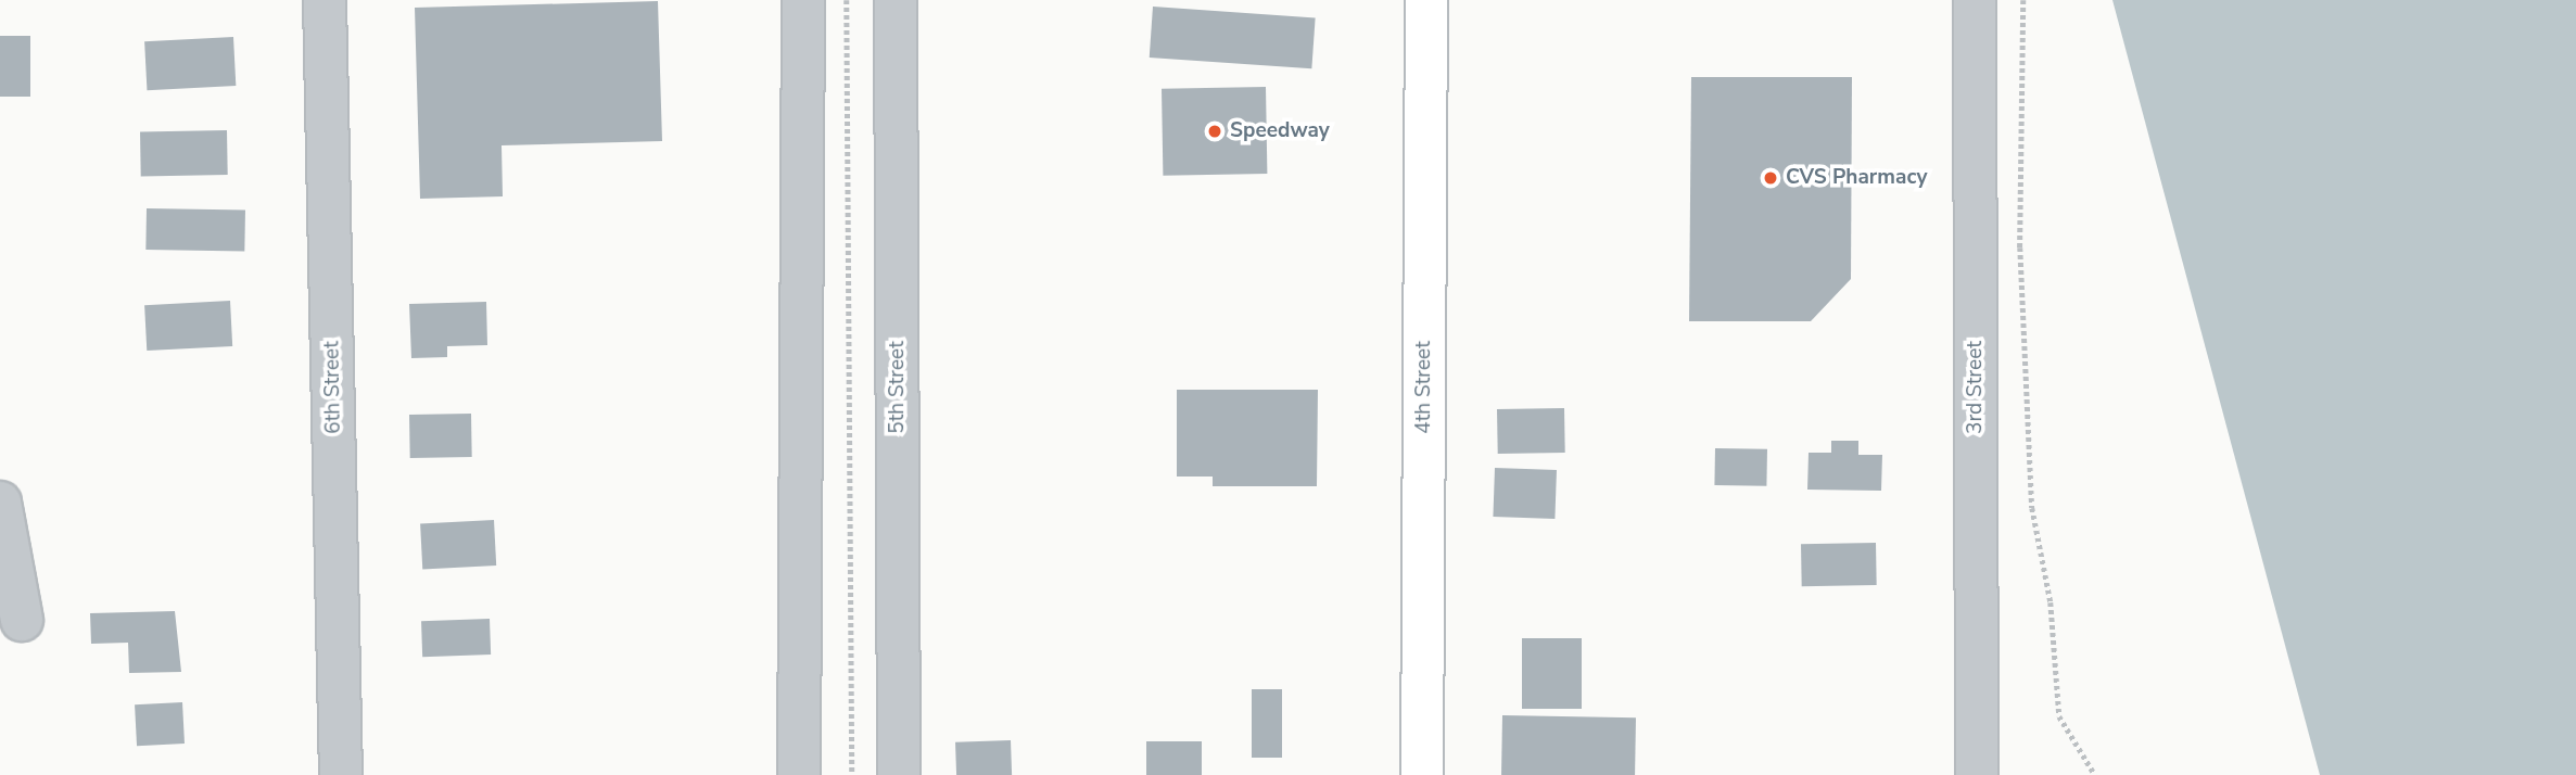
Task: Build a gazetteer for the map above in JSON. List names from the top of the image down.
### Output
{
  "streets": {
    "main road": ["4th Street"],
    "street": ["6th Street", "5th Street", "3rd Street"]
  },
  "places": ["Speedway", "CVS Pharmacy"]
}
